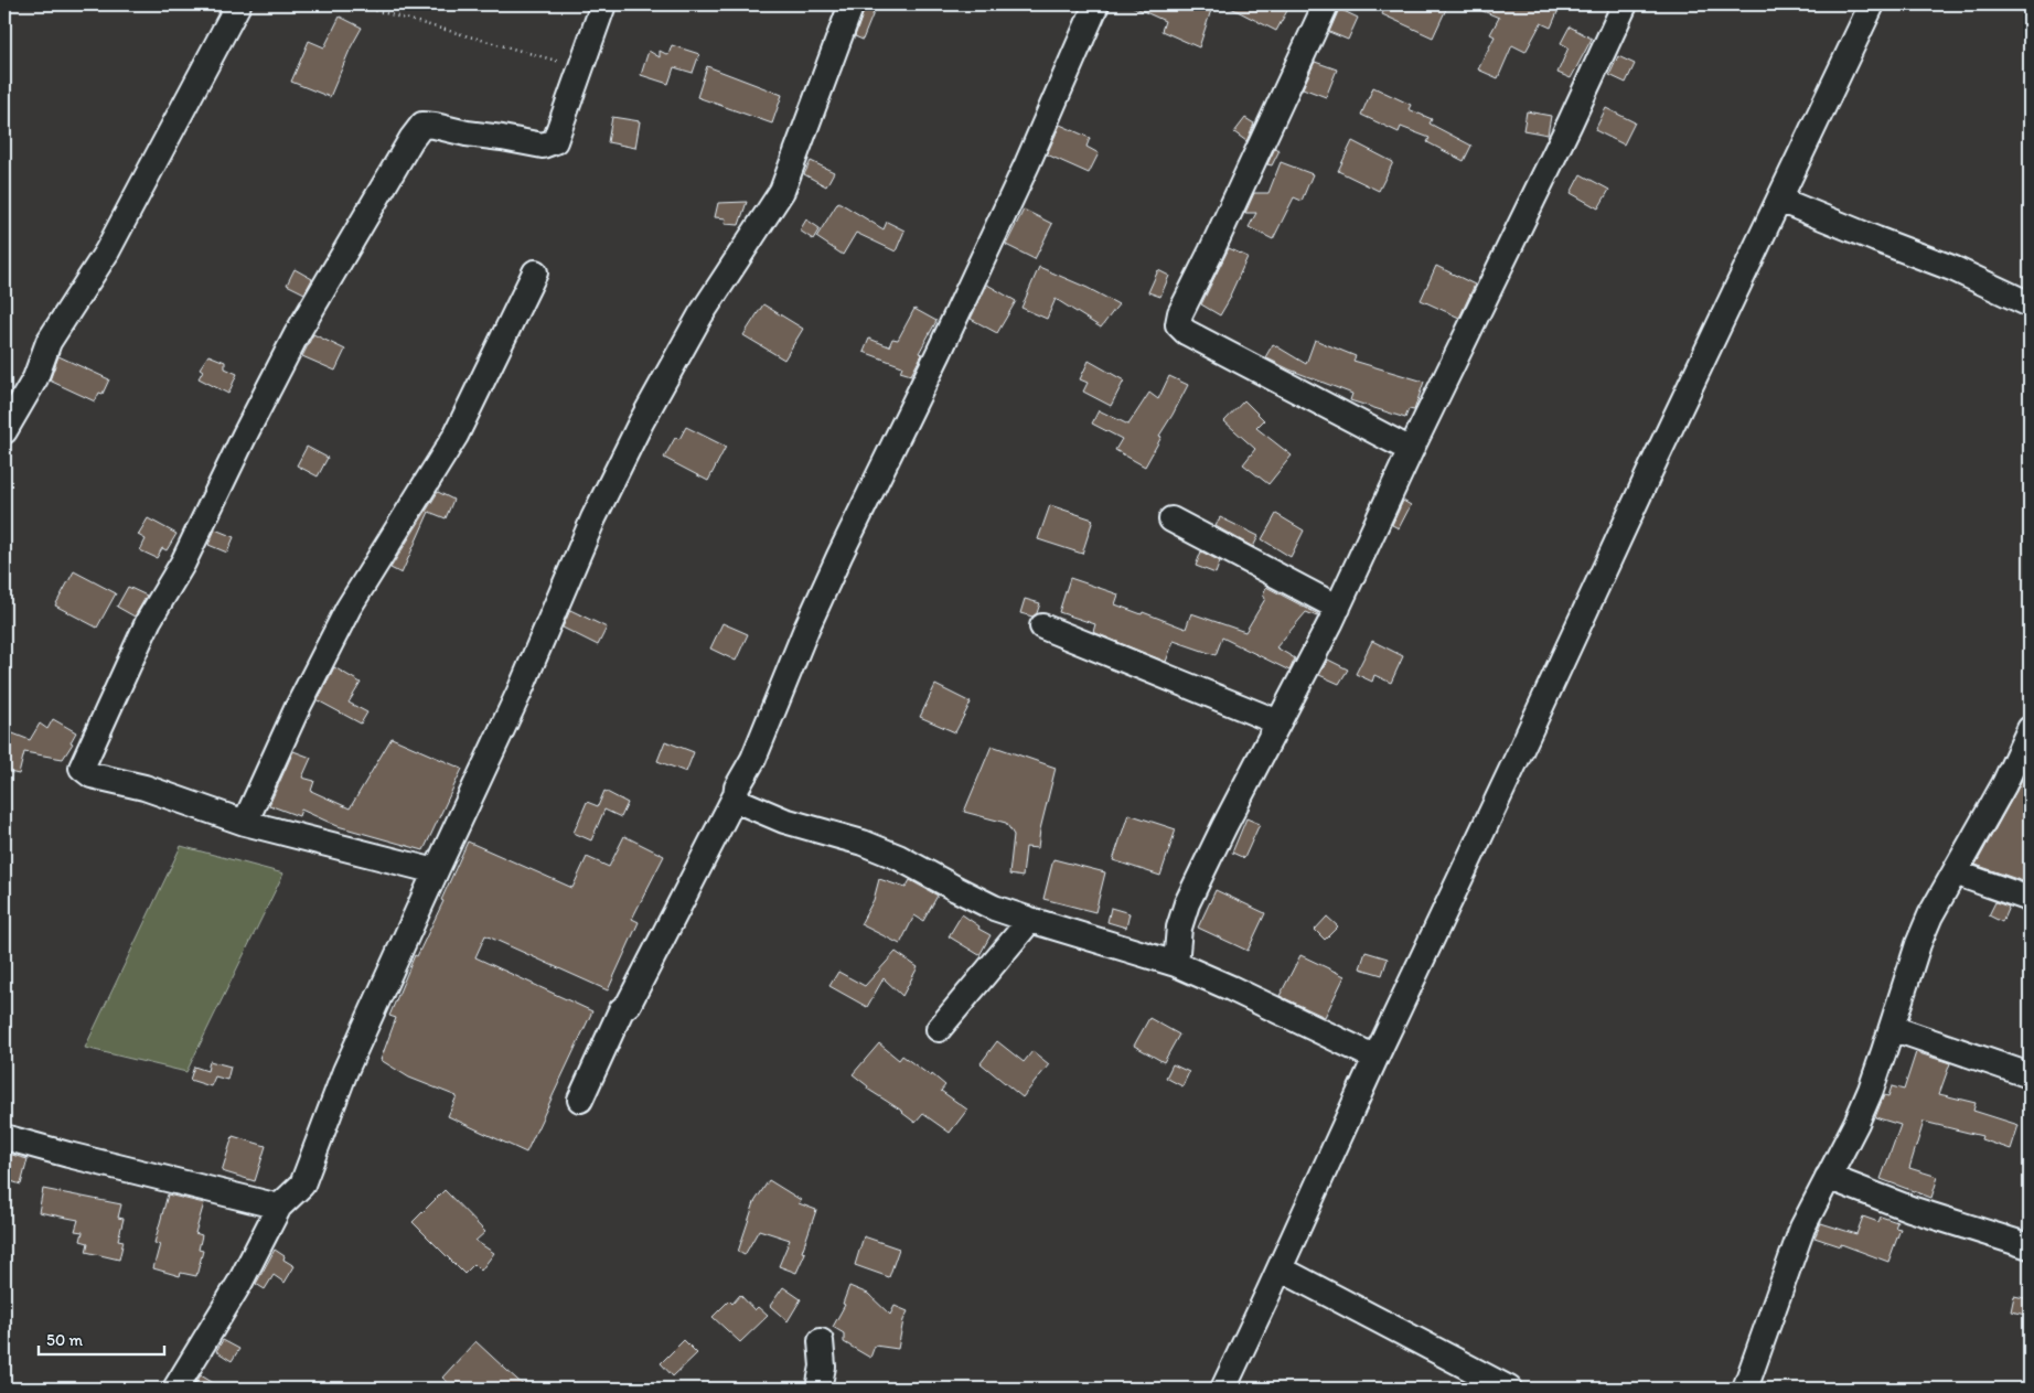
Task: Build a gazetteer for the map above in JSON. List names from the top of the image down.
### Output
{
  "scale_bar": "50 m"
}
